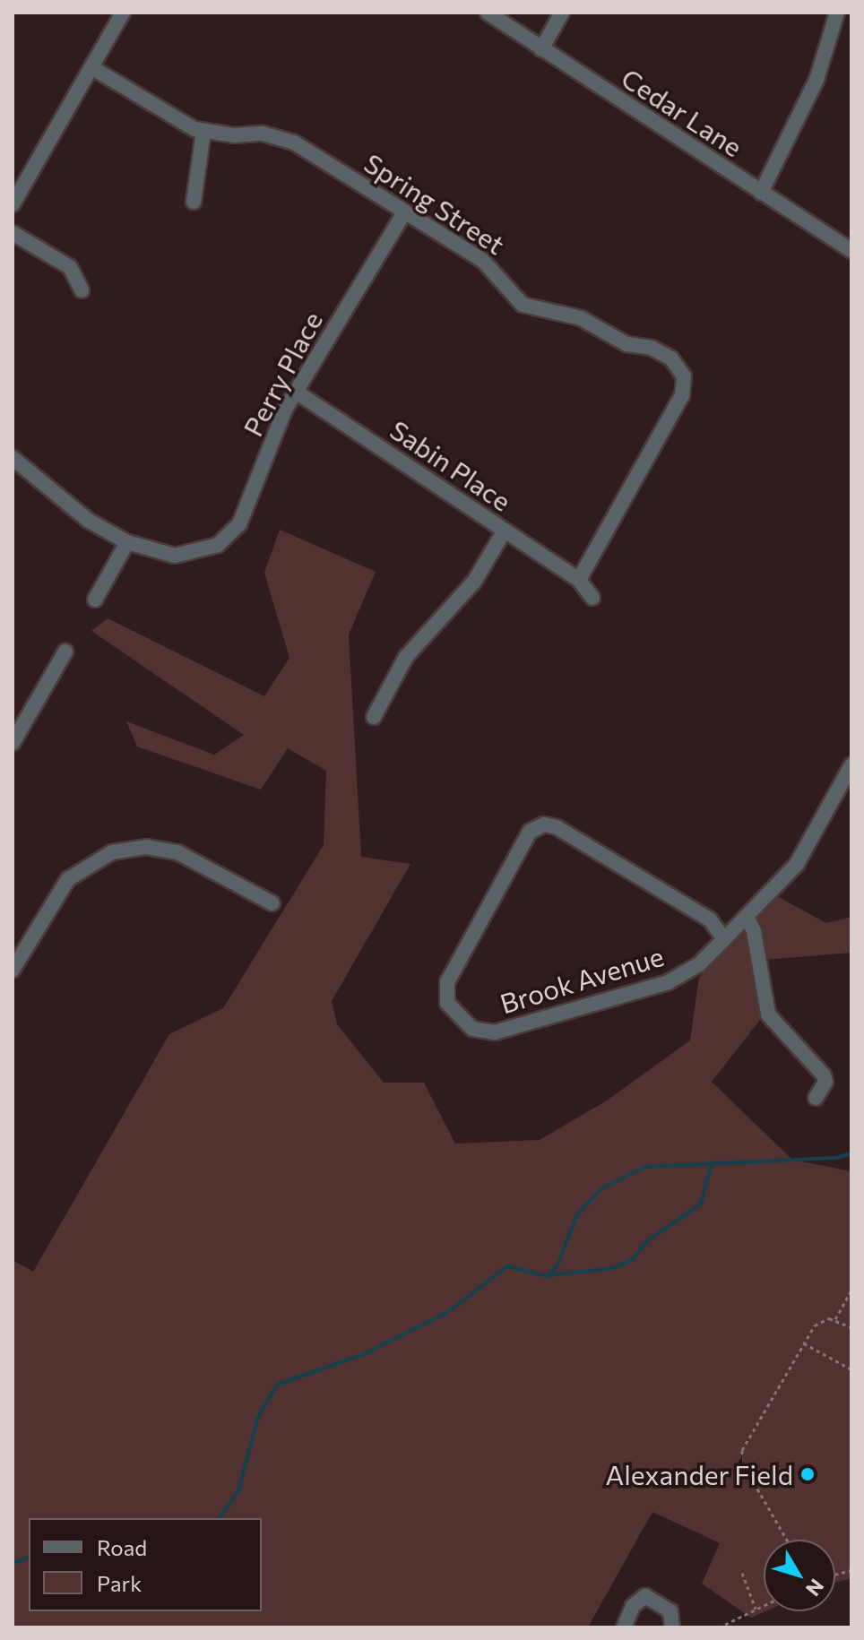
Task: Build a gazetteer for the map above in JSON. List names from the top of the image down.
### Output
{
  "streets": {
    "street": [
      "Cedar Lane",
      "Spring Street",
      "Perry Place",
      "Sabin Place",
      "Brook Avenue"
    ]
  },
  "crossings": [
    ["Spring Street", "Perry Place"],
    ["Spring Street", "Sabin Place"],
    ["Perry Place", "Sabin Place"]
  ],
  "places": ["Alexander Field"],
  "legend": ["Road", "Park"],
  "north": "bottom right"
}
